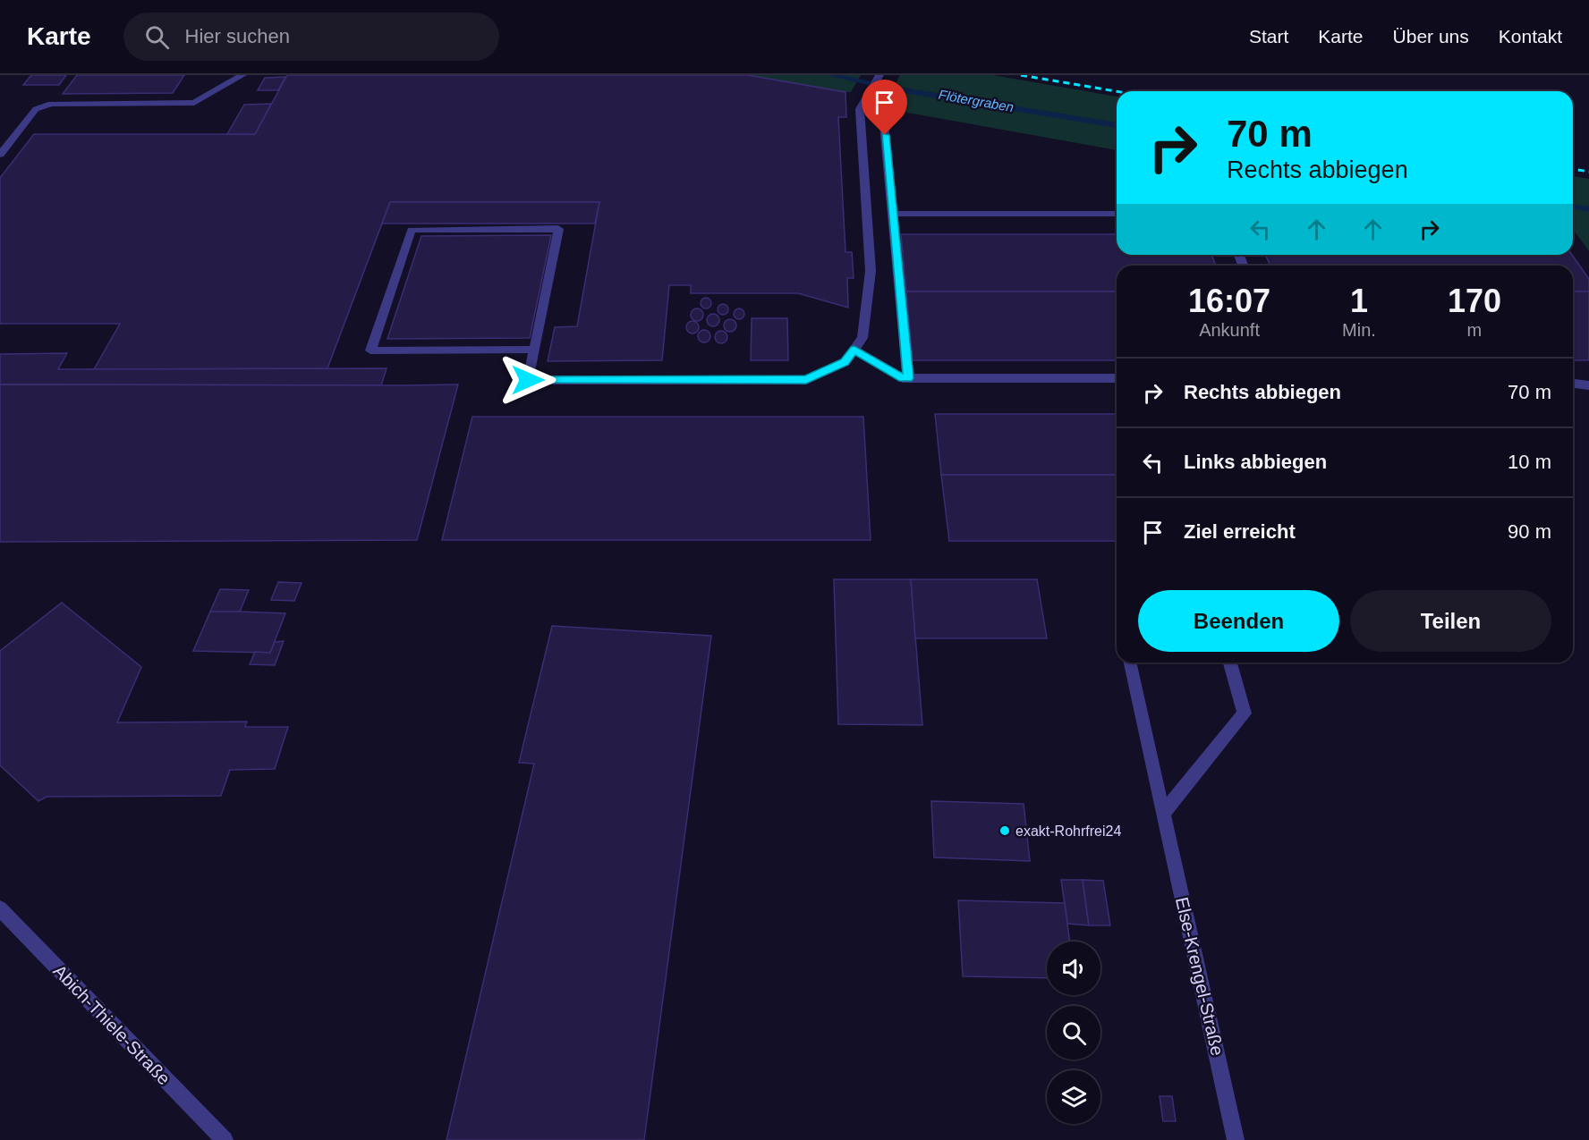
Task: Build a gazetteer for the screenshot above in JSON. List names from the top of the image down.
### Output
{
  "streets": {
    "street": ["Else-Krengel-Straße", "Abich-Thiele-Straße"]
  },
  "water": ["Flötergraben"],
  "places": ["exakt-Rohrfrei24"],
  "page": {
    "header": "Karte",
    "search": "Hier suchen",
    "nav": [
      "Start",
      "Karte",
      "Über uns",
      "Kontakt"
    ],
    "turn": ["70 m", "Rechts abbiegen"],
    "eta": [
      "16:07",
      "Ankunft",
      "1",
      "Min.",
      "170",
      "m"
    ],
    "list": [
      {
        "name": "Rechts abbiegen",
        "value": "70 m"
      },
      {
        "name": "Links abbiegen",
        "value": "10 m"
      },
      {
        "name": "Ziel erreicht",
        "value": "90 m"
      }
    ],
    "buttons": ["Beenden", "Teilen"]
  }
}
